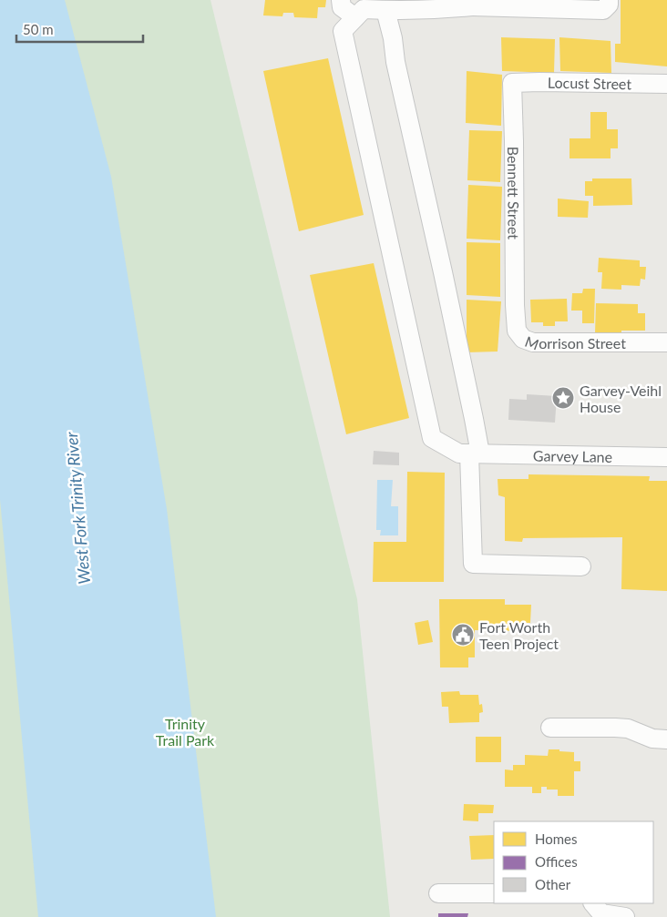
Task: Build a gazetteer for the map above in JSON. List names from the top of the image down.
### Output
{
  "streets": {
    "street": [
      "Locust Street",
      "Bennett Street",
      "Morrison Street",
      "Garvey Lane"
    ]
  },
  "crossings": [
    ["Locust Street", "Bennett Street"],
    ["Bennett Street", "Morrison Street"]
  ],
  "water": ["West Fork Trinity River"],
  "parks": ["Trinity Trail Park"],
  "places": {
    "place": ["Garvey-Veihl House"],
    "public building": ["Fort Worth Teen Project"]
  },
  "legend": ["Homes", "Offices", "Other"],
  "scale_bar": "50 m"
}
